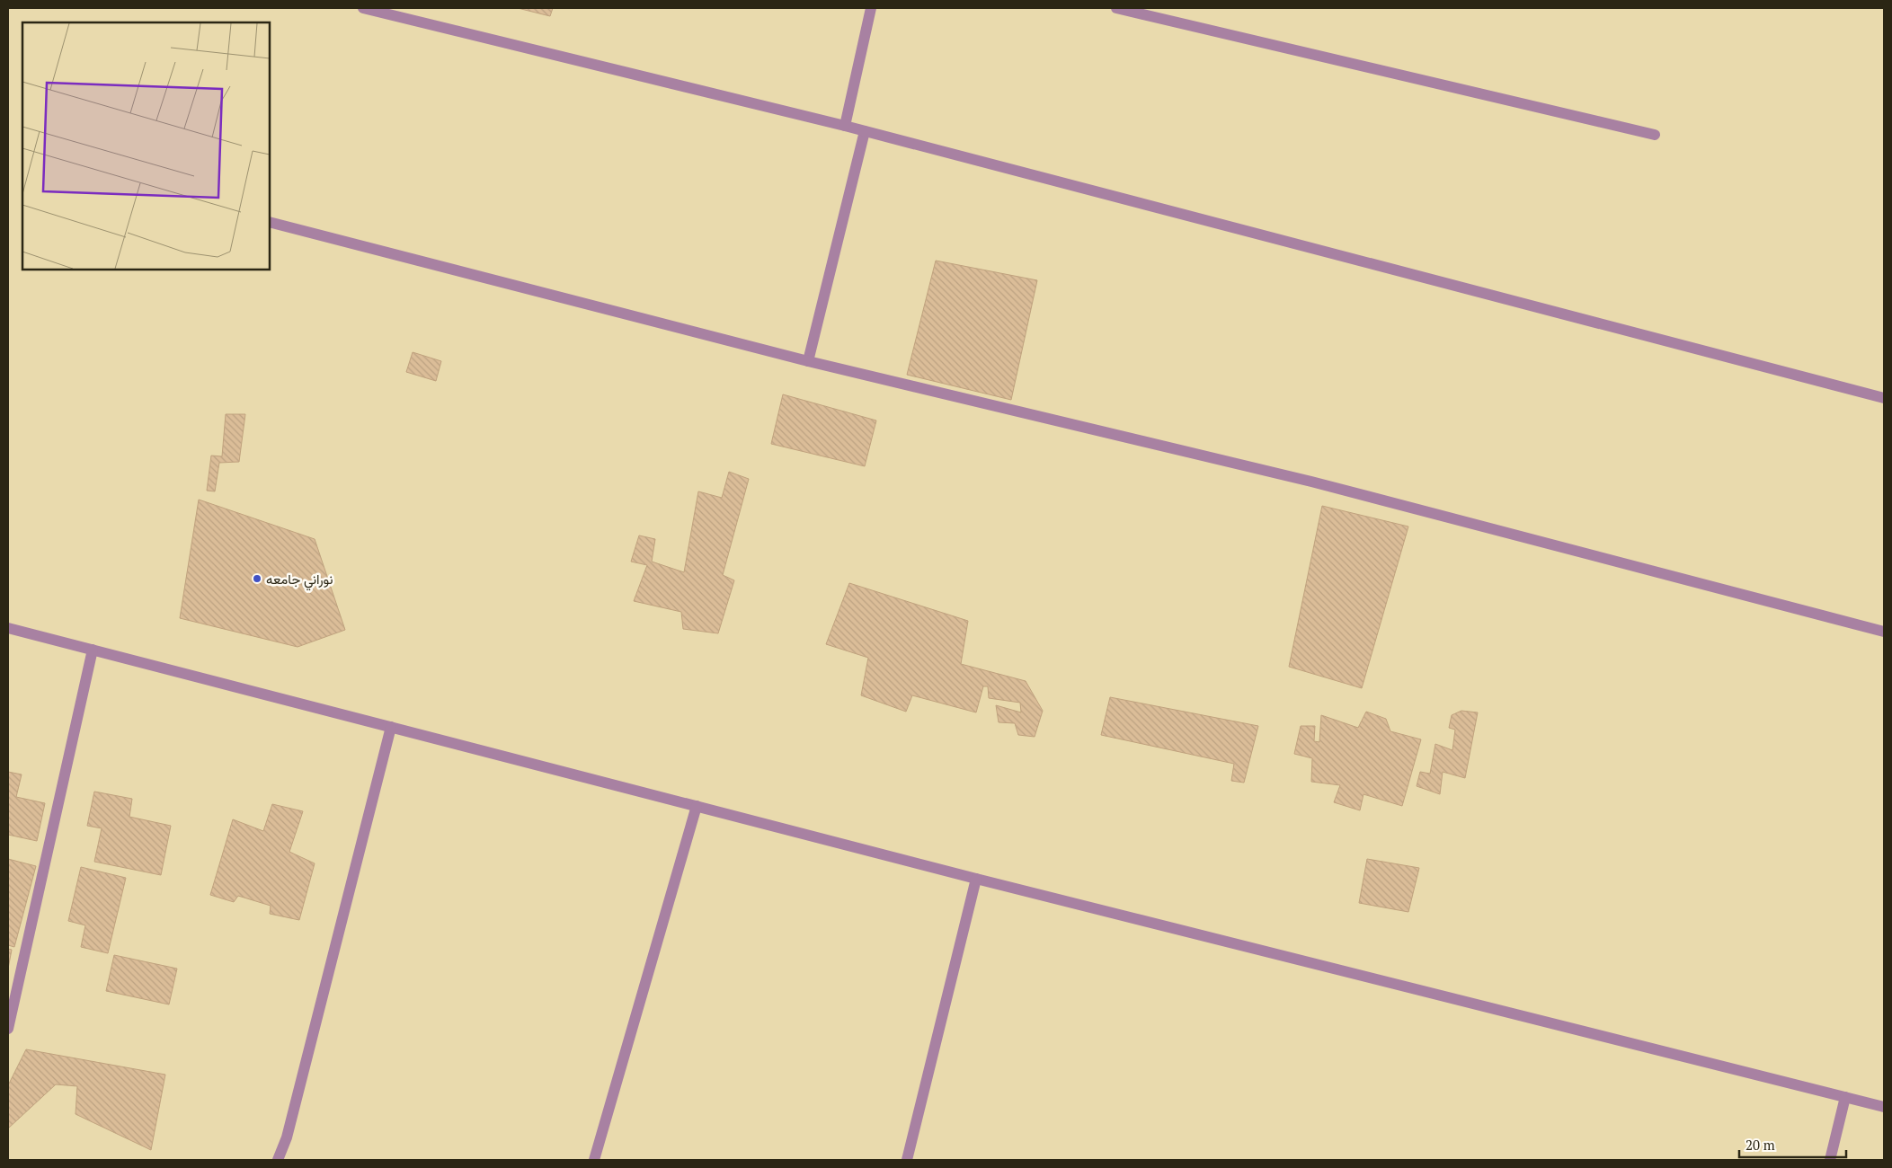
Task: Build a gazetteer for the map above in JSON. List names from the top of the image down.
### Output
{
  "places": ["نوراني جامعه"],
  "scale_bar": "20 m"
}
